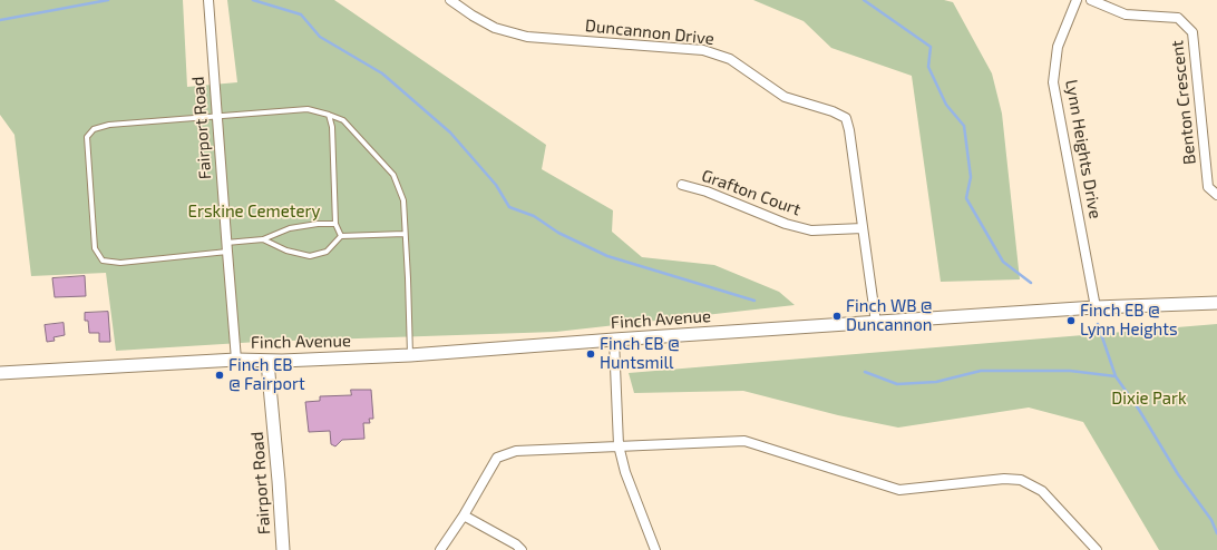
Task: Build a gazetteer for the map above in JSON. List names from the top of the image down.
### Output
{
  "streets": {
    "main road": ["Fairport Road", "Finch Avenue"],
    "street": [
      "Duncannon Drive",
      "Benton Crescent",
      "Lynn Heights Drive",
      "Grafton Court"
    ]
  },
  "crossings": [
    ["Duncannon Drive", "Grafton Court"],
    ["Duncannon Drive", "Finch Avenue"],
    ["Fairport Road", "Finch Avenue"],
    ["Lynn Heights Drive", "Finch Avenue"]
  ],
  "parks": ["Erskine Cemetery", "Dixie Park"],
  "places": [
    "Finch WB @ Duncannon",
    "Finch EB @ Lynn Heights",
    "Finch EB @ Huntsmill",
    "Finch EB @ Fairport"
  ]
}
